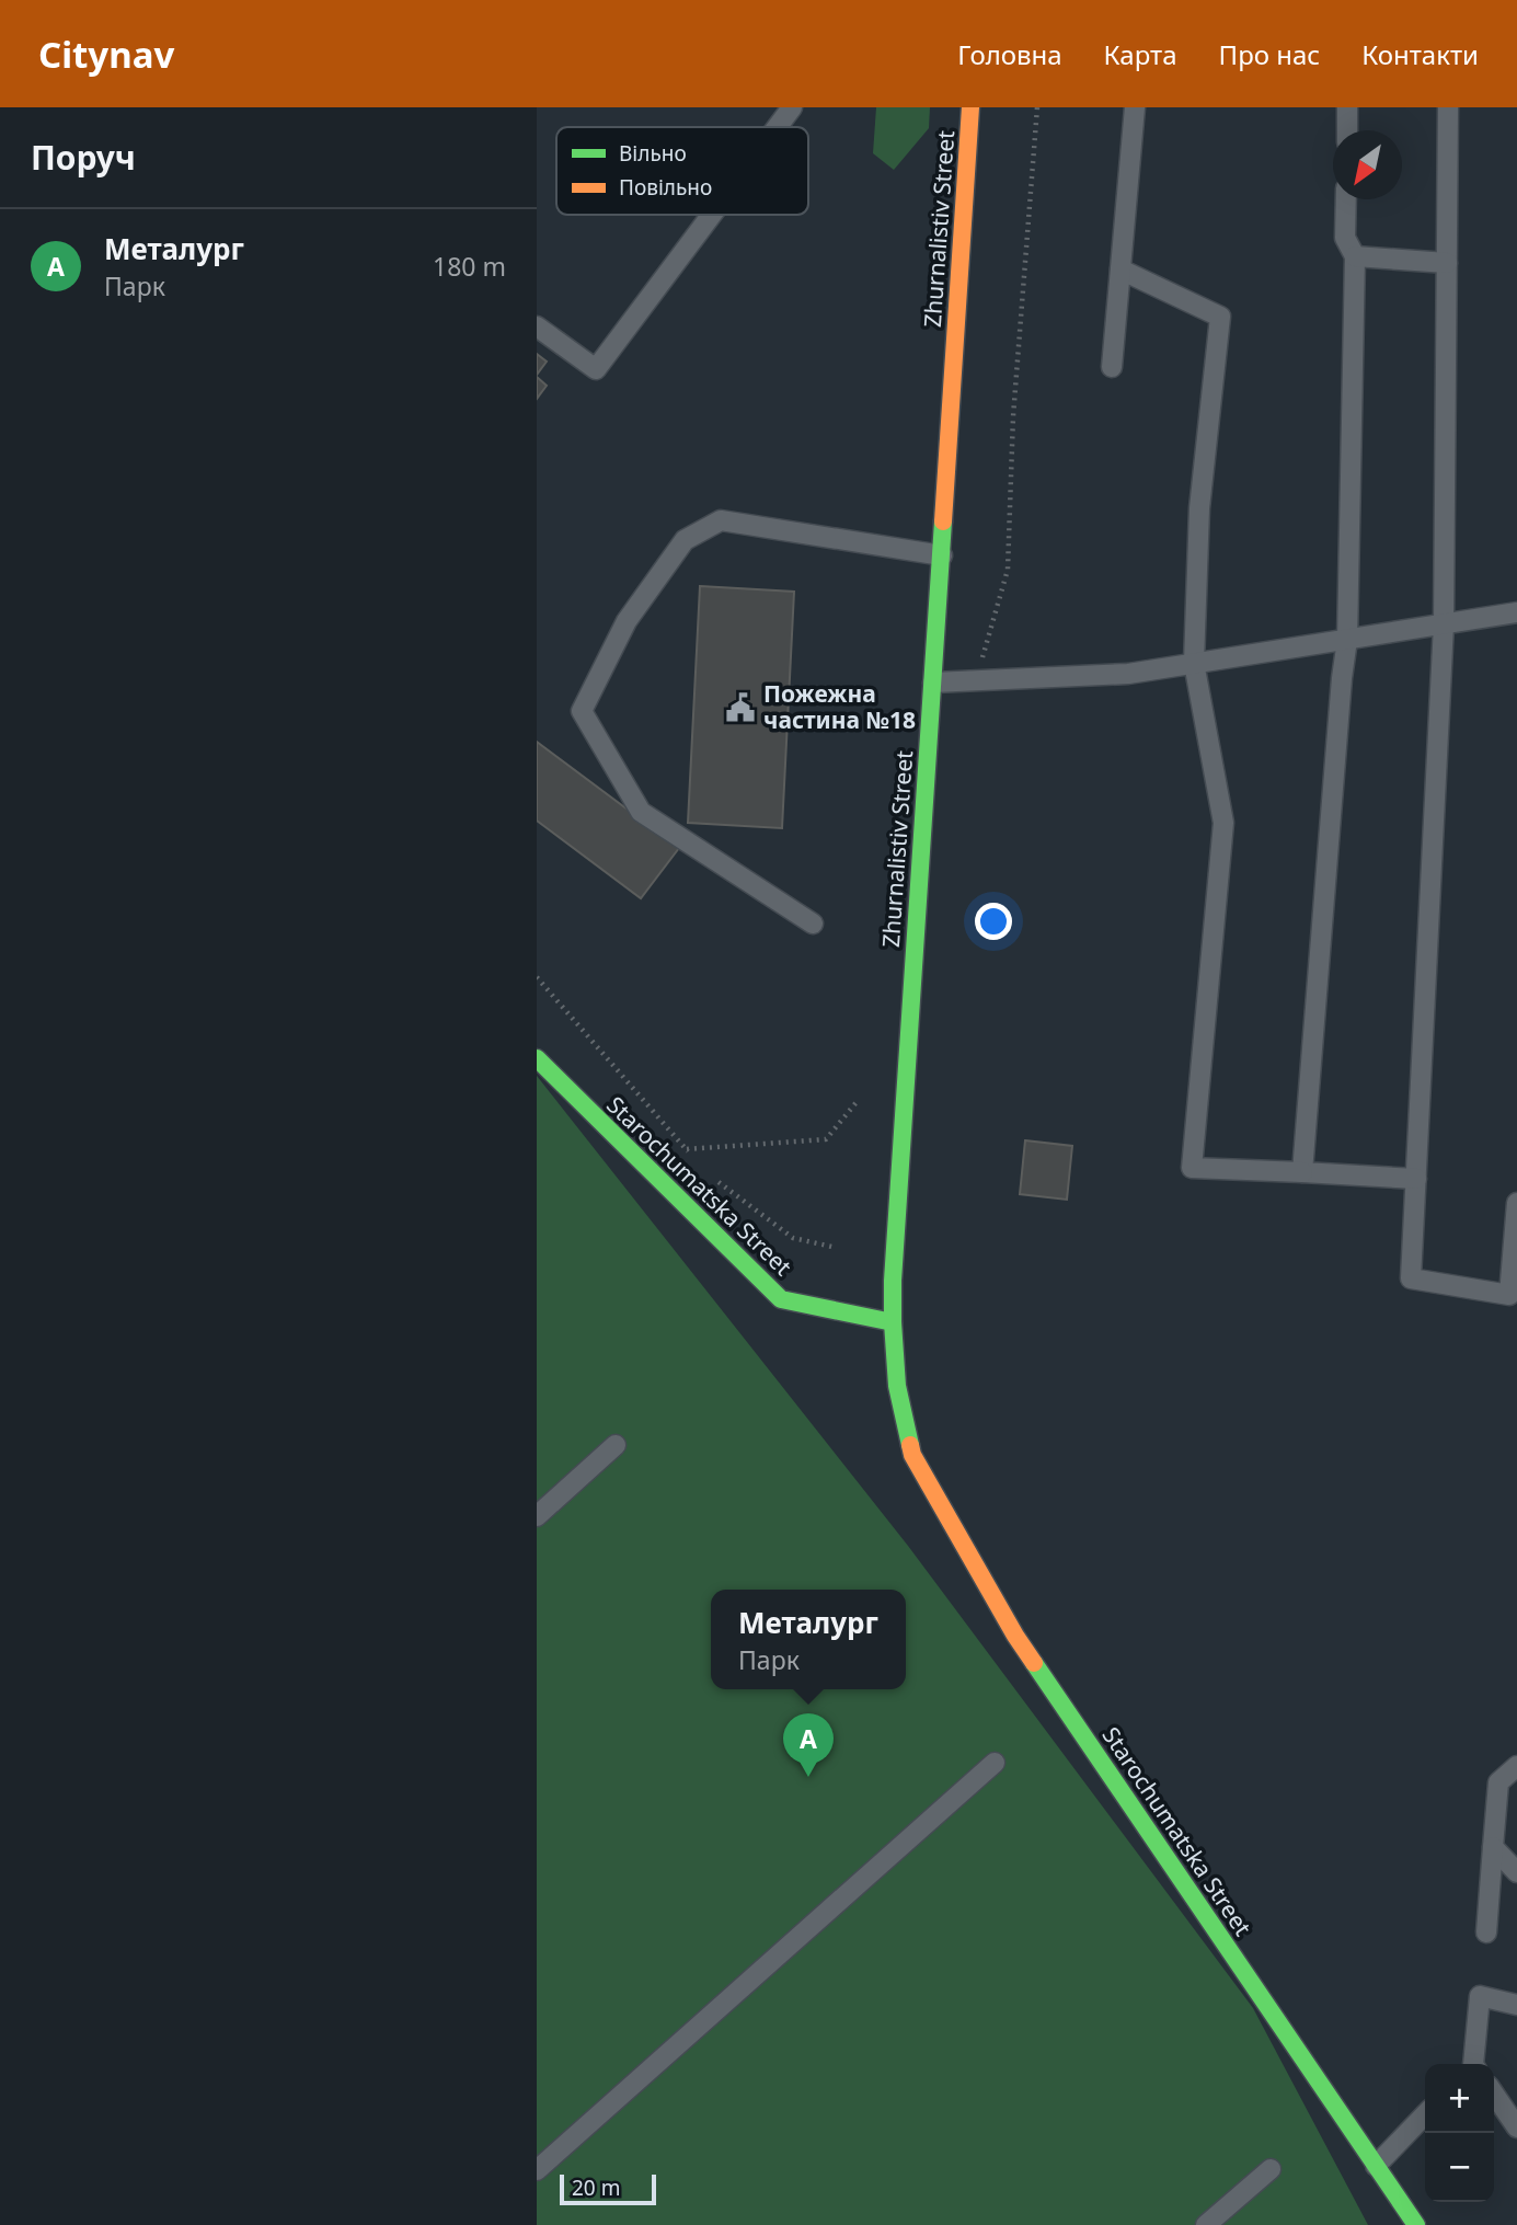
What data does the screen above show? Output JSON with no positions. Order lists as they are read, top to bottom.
{
  "streets": {
    "street": ["Zhurnalistiv Street", "Starochumatska Street"]
  },
  "crossings": [
    ["Zhurnalistiv Street", "Starochumatska Street"]
  ],
  "places": {
    "public building": ["Пожежна частина №18"]
  },
  "legend": ["Вільно", "Повільно"],
  "scale_bar": "20 m",
  "north": "bottom left",
  "page": {
    "header": "Citynav",
    "nav": [
      "Головна",
      "Карта",
      "Про нас",
      "Контакти"
    ],
    "heading": "Поруч",
    "list": [
      {
        "mark": "A",
        "name": "Металург",
        "note": "Парк",
        "value": "180 m"
      }
    ],
    "popup": ["Металург", "Парк"],
    "pins": "A",
    "map_buttons": ["+", "−"],
    "scale": "20 m"
  }
}
